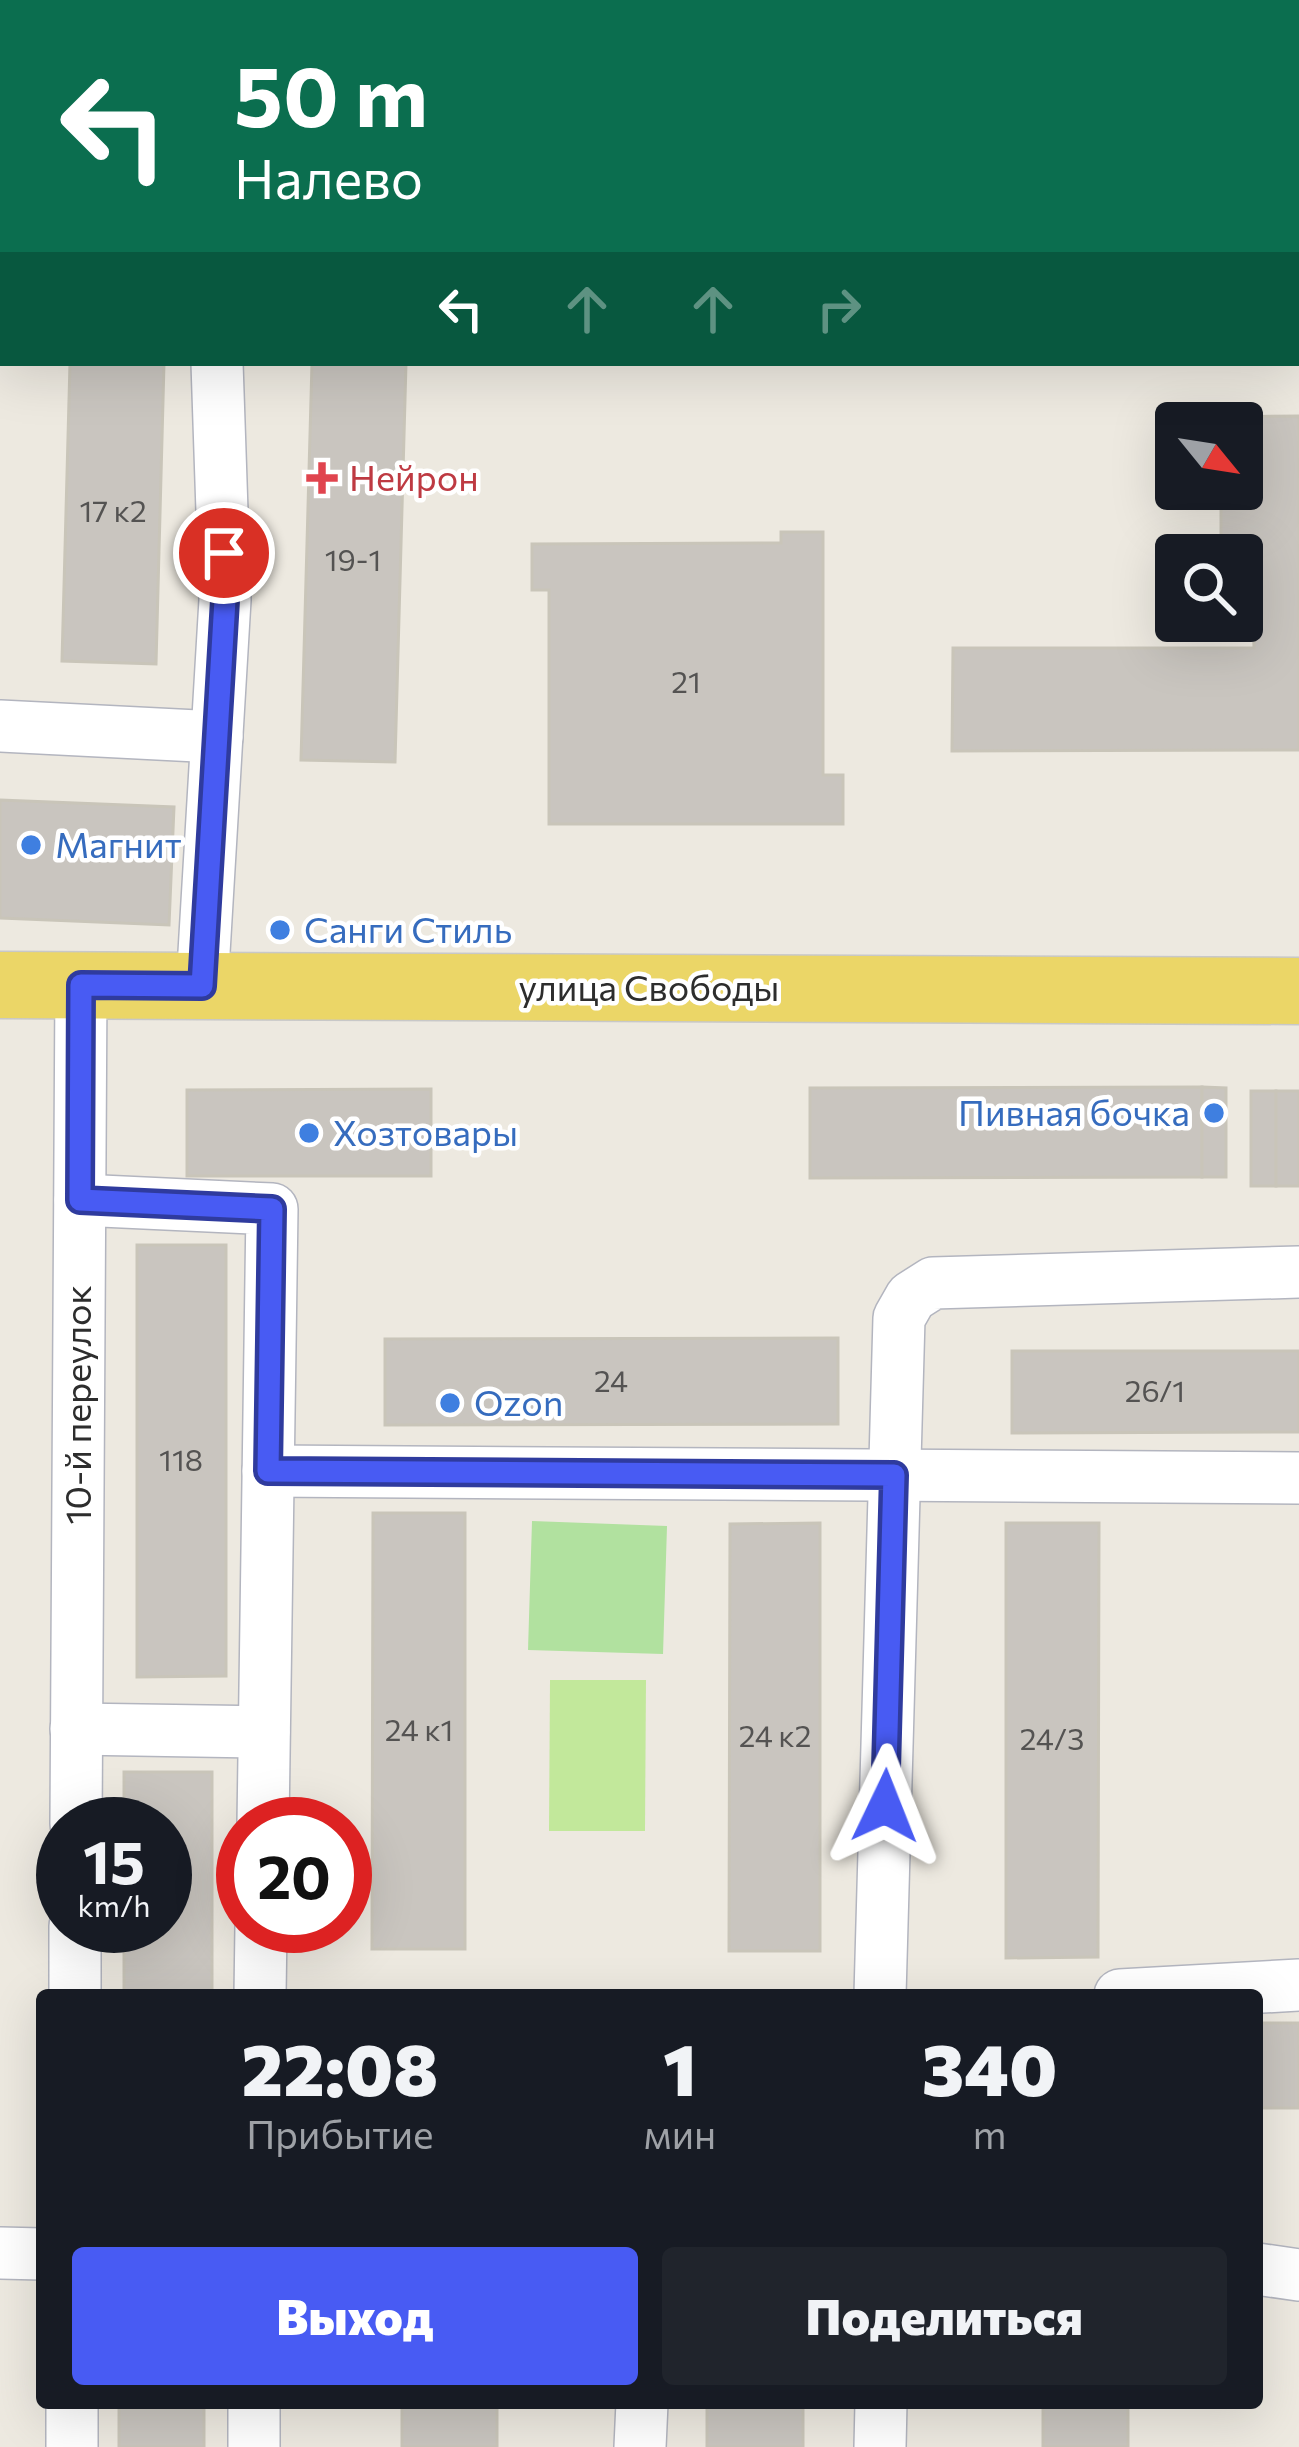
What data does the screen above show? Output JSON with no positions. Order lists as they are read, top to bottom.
{
  "streets": {
    "main road": ["улица Свободы"],
    "street": ["10-й переулок"]
  },
  "crossings": [
    ["улица Свободы", "10-й переулок"]
  ],
  "places": {
    "health": ["Нейрон"],
    "other": [
      "Магнит",
      "Санги Стиль",
      "Пивная бочка",
      "Хозтовары",
      "Ozon"
    ]
  },
  "house_numbers": [
    "17 к2",
    "19-1",
    "21",
    "24",
    "26/1",
    "118",
    "24 к1",
    "24 к2",
    "24/3"
  ],
  "north": "bottom right",
  "page": {
    "turn": ["50 m", "Налево"],
    "speed": "15 km/h",
    "limit": "20",
    "eta": [
      "22:08",
      "Прибытие",
      "1",
      "мин",
      "340",
      "m"
    ],
    "buttons": ["Выход", "Поделиться"]
  }
}
